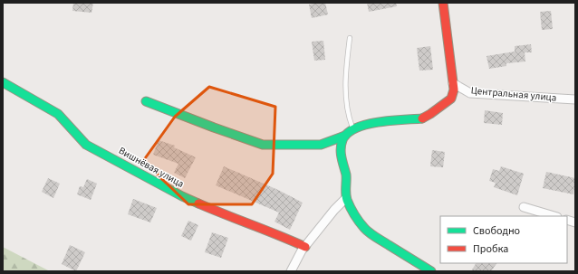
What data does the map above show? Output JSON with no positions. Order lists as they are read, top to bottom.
{
  "streets": {
    "street": ["Центральная улица", "Вишнёвая улица"]
  },
  "legend": ["Свободно", "Пробка"]
}
